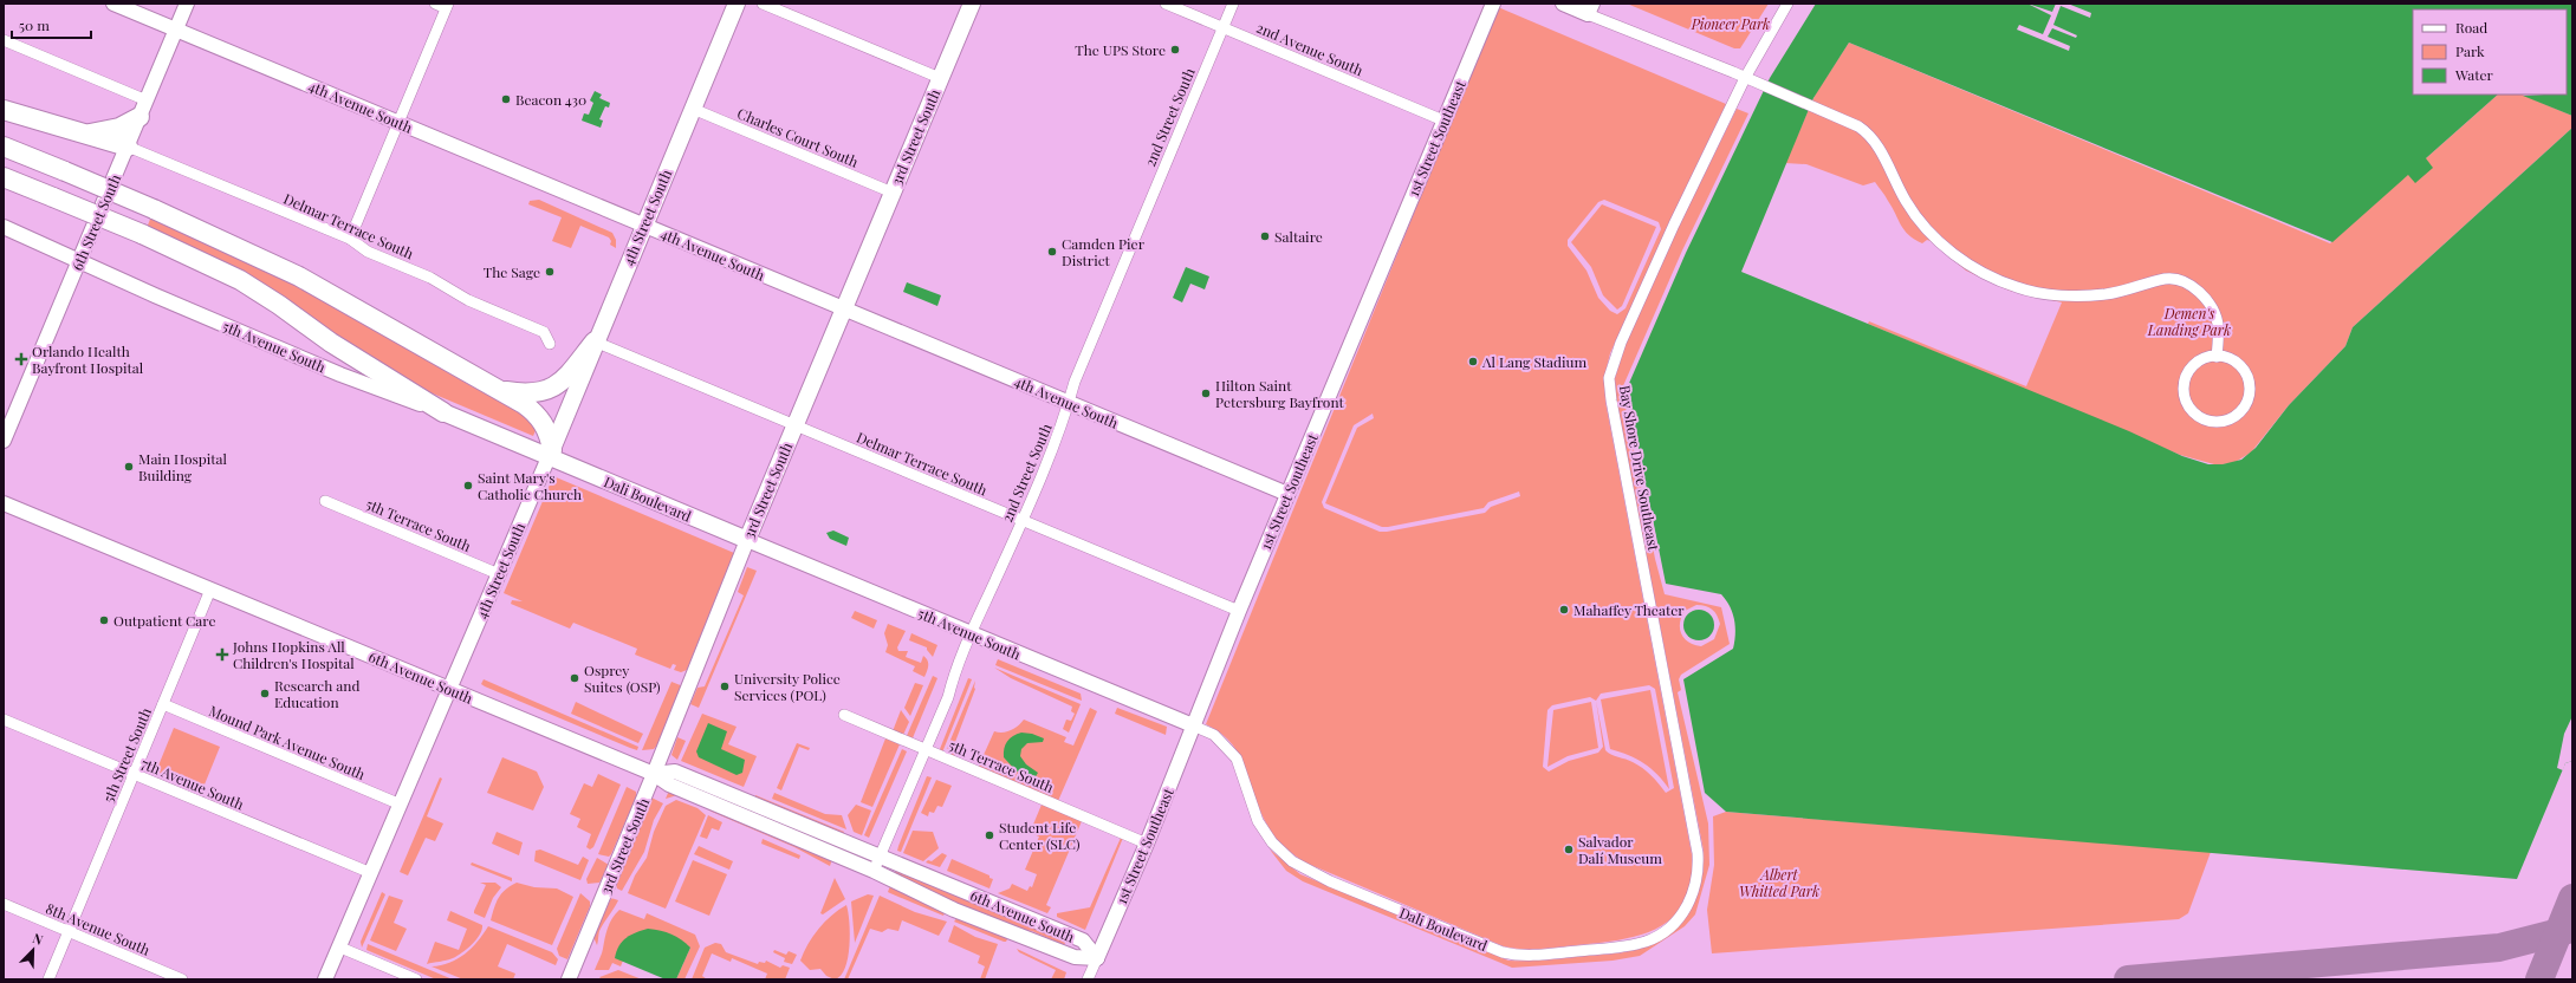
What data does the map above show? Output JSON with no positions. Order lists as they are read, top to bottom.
{
  "streets": {
    "main road": [
      "3rd Street South",
      "4th Street South",
      "5th Avenue South",
      "Dali Boulevard"
    ],
    "street": [
      "2nd Avenue South",
      "4th Avenue South",
      "2nd Street South",
      "Charles Court South",
      "1st Street Southeast",
      "6th Street South",
      "Delmar Terrace South",
      "Bay Shore Drive Southeast",
      "5th Terrace South",
      "6th Avenue South",
      "Mound Park Avenue South",
      "5th Street South",
      "7th Avenue South",
      "8th Avenue South"
    ]
  },
  "crossings": [
    ["2nd Avenue South", "2nd Street South"],
    ["2nd Avenue South", "1st Street Southeast"],
    ["4th Avenue South", "2nd Street South"],
    ["4th Avenue South", "3rd Street South"],
    ["4th Avenue South", "1st Street Southeast"],
    ["4th Avenue South", "4th Street South"],
    ["4th Avenue South", "6th Street South"],
    ["2nd Street South", "Delmar Terrace South"],
    ["2nd Street South", "5th Avenue South"],
    ["2nd Street South", "5th Terrace South"],
    ["2nd Street South", "6th Avenue South"],
    ["Charles Court South", "3rd Street South"],
    ["Charles Court South", "4th Street South"],
    ["3rd Street South", "Delmar Terrace South"],
    ["3rd Street South", "5th Avenue South"],
    ["3rd Street South", "Dali Boulevard"],
    ["3rd Street South", "6th Avenue South"],
    ["1st Street Southeast", "Delmar Terrace South"],
    ["1st Street Southeast", "5th Avenue South"],
    ["1st Street Southeast", "Dali Boulevard"],
    ["1st Street Southeast", "5th Terrace South"],
    ["1st Street Southeast", "6th Avenue South"],
    ["4th Street South", "Delmar Terrace South"],
    ["4th Street South", "5th Avenue South"],
    ["4th Street South", "Dali Boulevard"],
    ["4th Street South", "5th Terrace South"],
    ["4th Street South", "6th Avenue South"],
    ["4th Street South", "Mound Park Avenue South"],
    ["4th Street South", "7th Avenue South"],
    ["6th Street South", "Delmar Terrace South"],
    ["6th Street South", "5th Avenue South"],
    ["5th Avenue South", "Dali Boulevard"],
    ["Bay Shore Drive Southeast", "Dali Boulevard"],
    ["6th Avenue South", "5th Street South"],
    ["Mound Park Avenue South", "5th Street South"],
    ["5th Street South", "7th Avenue South"],
    ["5th Street South", "8th Avenue South"]
  ],
  "parks": ["Pioneer Park", "Demen's Landing Park", "Albert Whitted Park"],
  "places": {
    "other": [
      "The UPS Store",
      "Beacon 430",
      "Saltaire",
      "Camden Pier District",
      "The Sage",
      "Al Lang Stadium",
      "Hilton Saint Petersburg Bayfront",
      "Main Hospital Building",
      "Saint Mary's Catholic Church",
      "Mahaffey Theater",
      "Outpatient Care",
      "Osprey Suites (OSP)",
      "University Police Services (POL)",
      "Research and Education",
      "Student Life Center (SLC)",
      "Salvador Dalí Museum"
    ],
    "health": ["Orlando Health Bayfront Hospital", "Johns Hopkins All Children's Hospital"]
  },
  "legend": ["Road", "Park", "Water"],
  "scale_bar": "50 m",
  "north": "top right"
}
